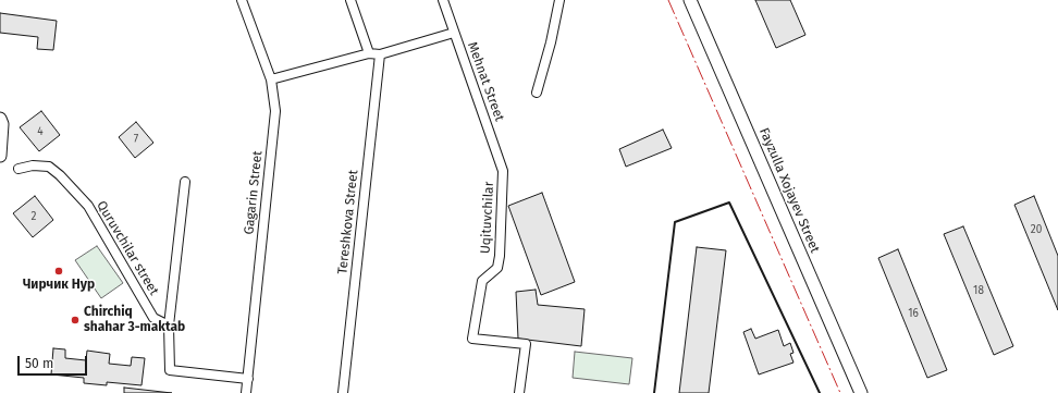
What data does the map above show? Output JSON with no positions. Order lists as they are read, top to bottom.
{
  "streets": {
    "main road": ["Fayzulla Xojayev Street"],
    "street": [
      "Mehnat Street",
      "Gagarin Street",
      "Uqituvchilar",
      "Tereshkova Street",
      "Quruvchilar street"
    ]
  },
  "crossings": [
    ["Mehnat Street", "Uqituvchilar"],
    ["Gagarin Street", "Quruvchilar street"]
  ],
  "places": ["Чирчик Нур", "Chirchiq shahar 3-maktab"],
  "house_numbers": [
    "4",
    "7",
    "2",
    "20",
    "18",
    "16"
  ],
  "scale_bar": "50 m"
}
